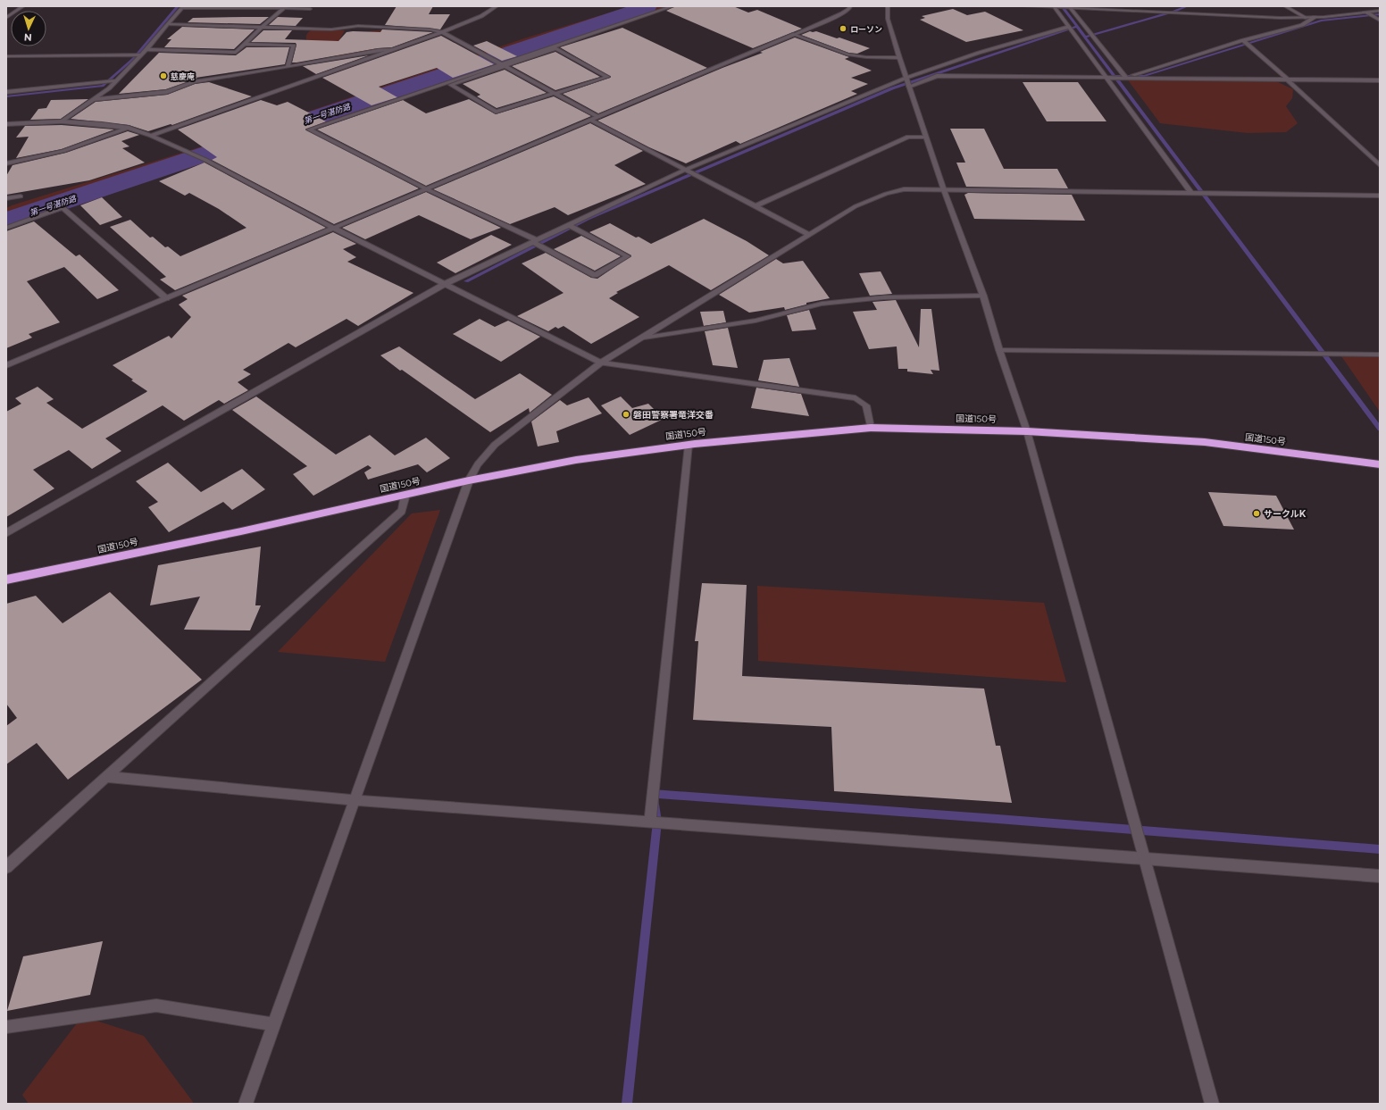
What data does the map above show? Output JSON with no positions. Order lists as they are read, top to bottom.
{
  "streets": {
    "highway": ["国道150号"]
  },
  "water": ["第一号湛防路"],
  "places": [
    "ローソン",
    "慈慶庵",
    "磐田警察署竜洋交番",
    "サークルK"
  ],
  "north": "bottom"
}
